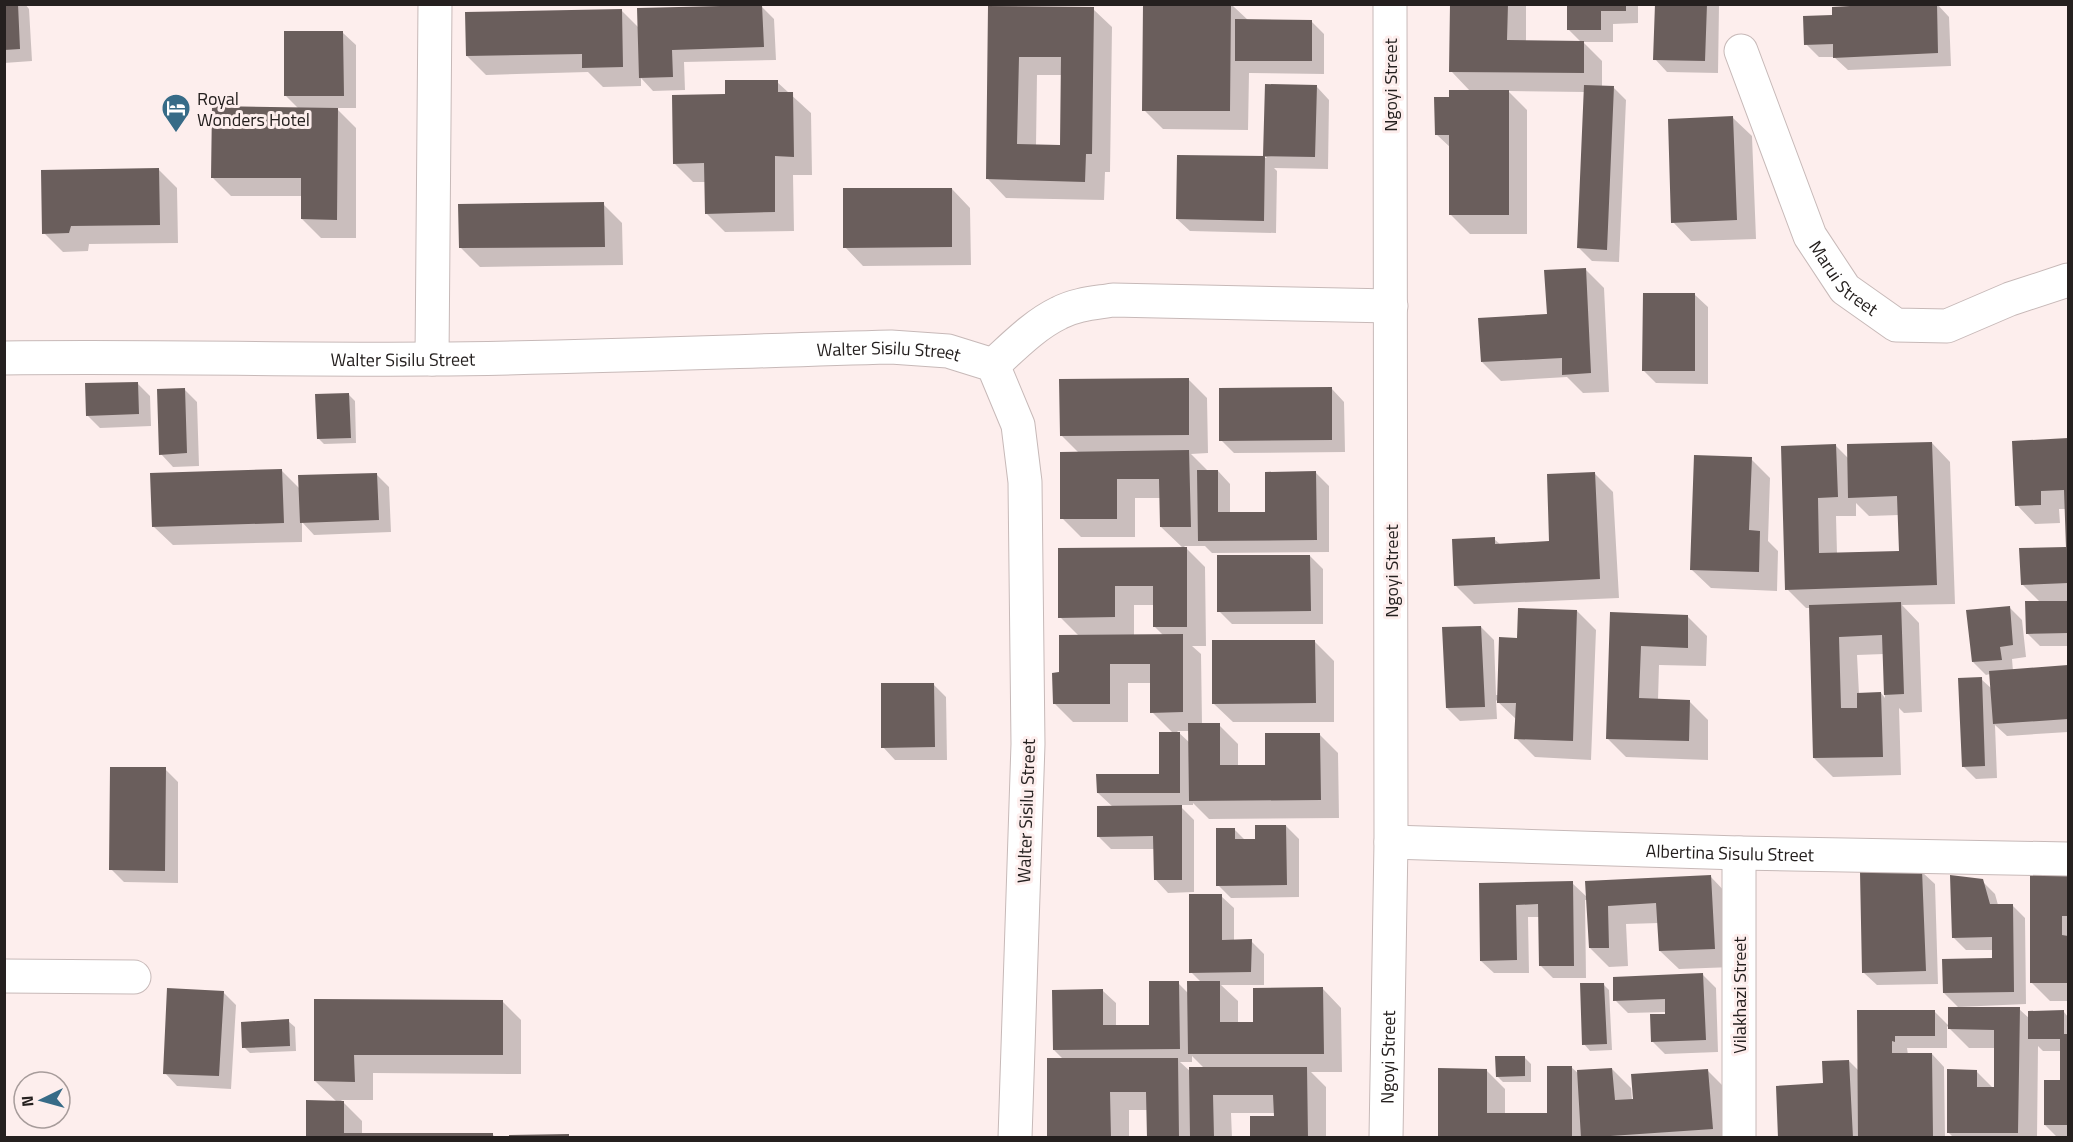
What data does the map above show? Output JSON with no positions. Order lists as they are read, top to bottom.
{
  "streets": {
    "street": [
      "Ngoyi Street",
      "Marui Street",
      "Walter Sisilu Street",
      "Albertina Sisulu Street",
      "Vilakhazi Street"
    ]
  },
  "crossings": [
    ["Ngoyi Street", "Albertina Sisulu Street"],
    ["Albertina Sisulu Street", "Vilakhazi Street"]
  ],
  "places": {
    "hotel": ["Royal Wonders Hotel"]
  },
  "north": "left"
}
